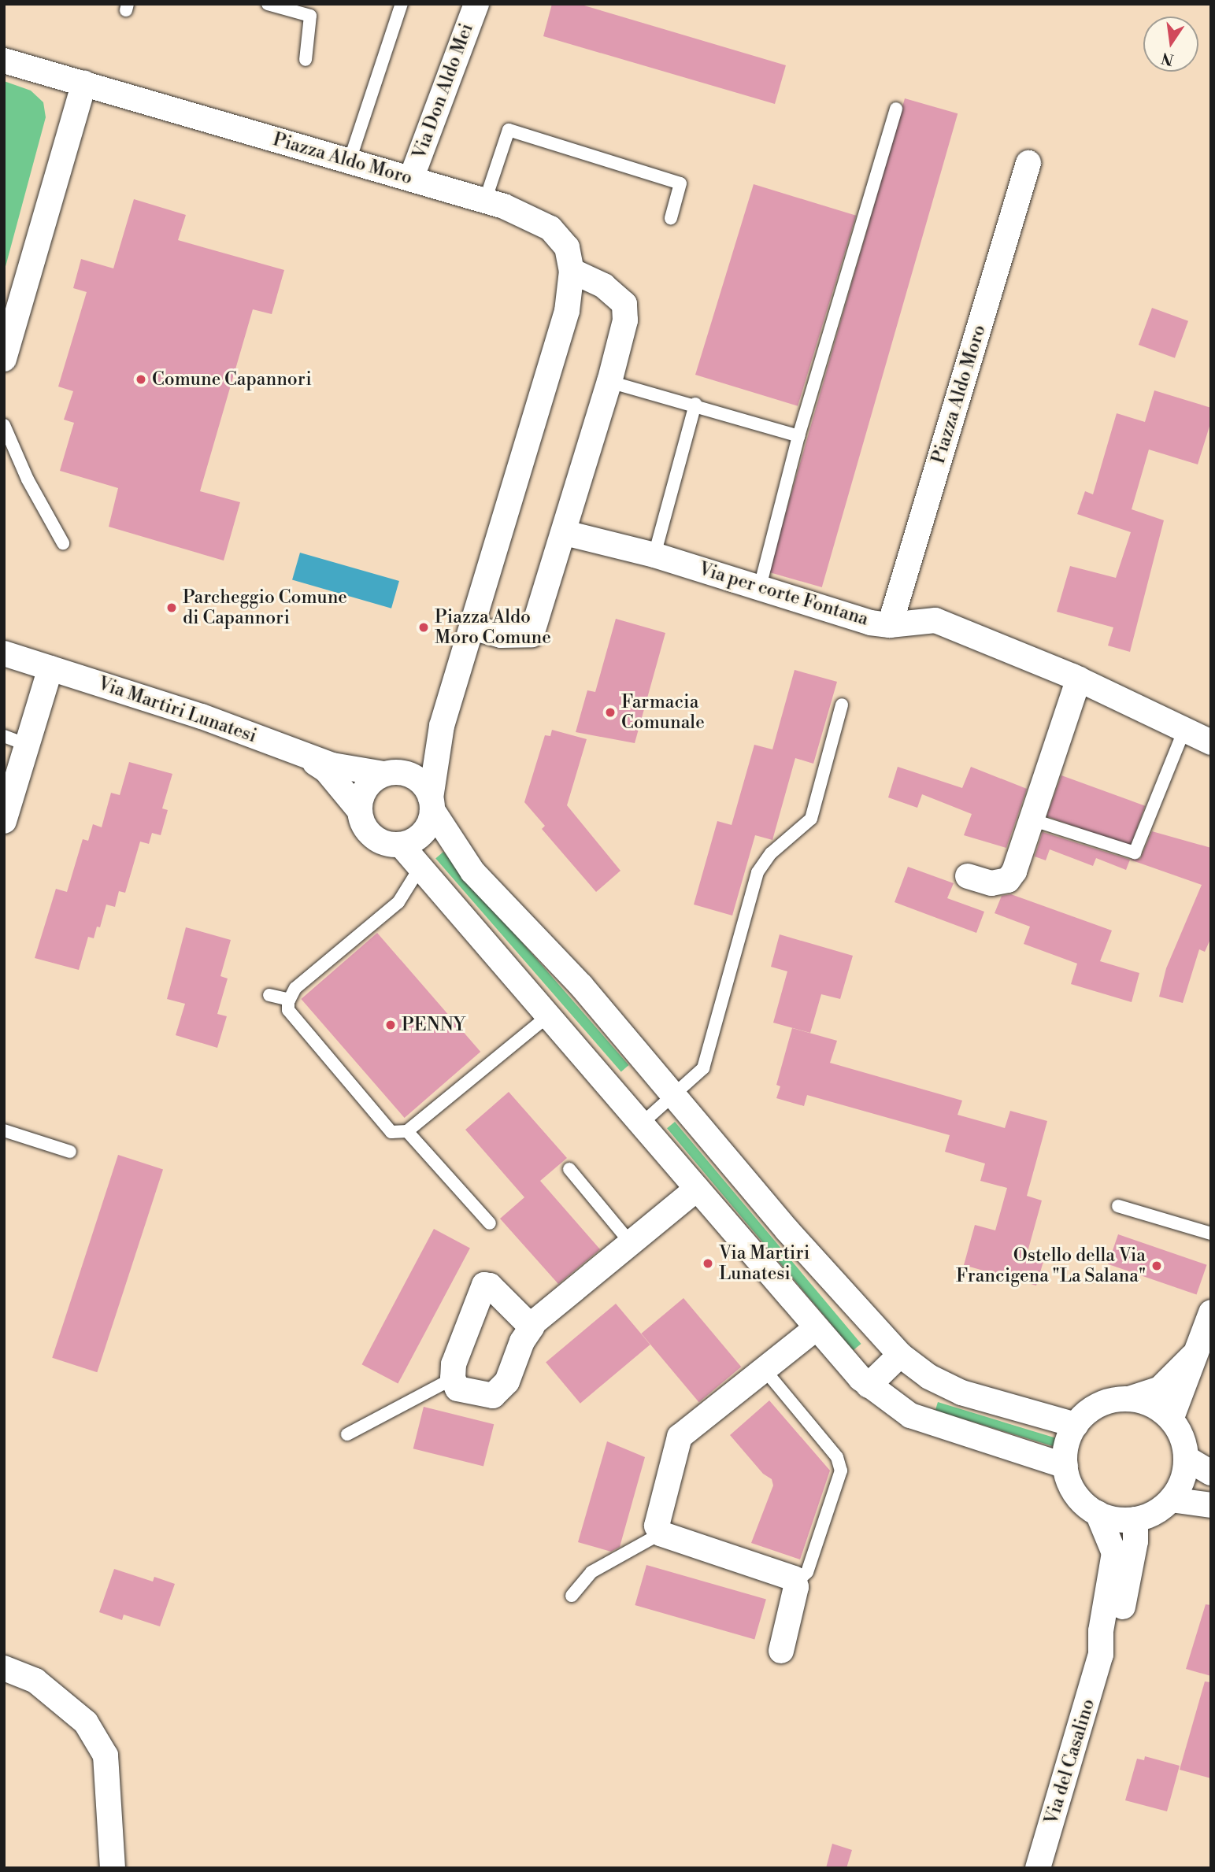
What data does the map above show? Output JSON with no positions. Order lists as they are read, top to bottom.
{
  "streets": {
    "street": [
      "Via Don Aldo Mei",
      "Piazza Aldo Moro",
      "Via per corte Fontana",
      "Via Martiri Lunatesi",
      "Via del Casalino"
    ]
  },
  "crossings": [
    ["Via Don Aldo Mei", "Piazza Aldo Moro"],
    ["Piazza Aldo Moro", "Via per corte Fontana"],
    ["Piazza Aldo Moro", "Via Martiri Lunatesi"],
    ["Via Martiri Lunatesi", "Via del Casalino"]
  ],
  "places": [
    "Comune Capannori",
    "Parcheggio Comune di Capannori",
    "Piazza Aldo Moro Comune",
    "Farmacia Comunale",
    "PENNY",
    "Via Martiri Lunatesi",
    "Ostello della Via Francigena \"La Salana\""
  ],
  "north": "bottom"
}
